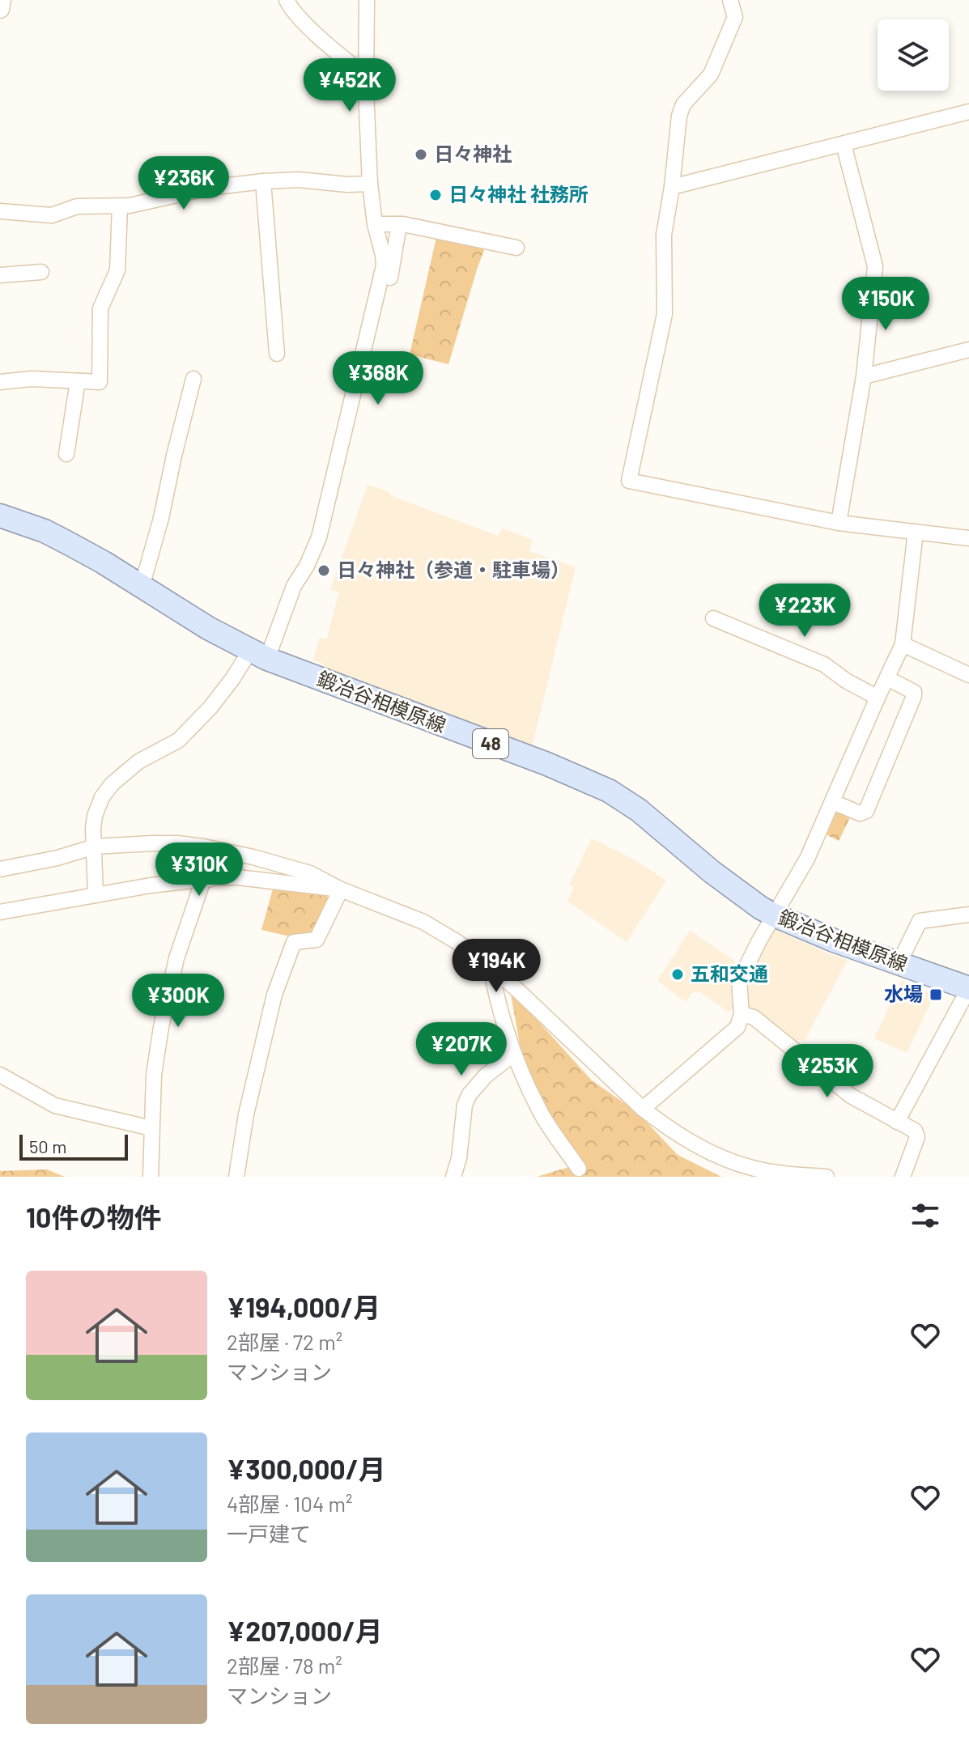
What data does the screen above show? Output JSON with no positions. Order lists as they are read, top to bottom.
{
  "streets": {
    "main road": ["鍛冶谷相模原線", "48"]
  },
  "places": {
    "other": [
      "日々神社",
      "日々神社 社務所",
      "日々神社（参道・駐車場）",
      "五和交通"
    ],
    "transit": ["水場"]
  },
  "scale_bar": "50 m",
  "page": {
    "price": [
      "¥452K",
      "¥236K",
      "¥150K",
      "¥368K",
      "¥223K",
      "¥310K",
      "¥194K",
      "¥300K",
      "¥207K",
      "¥253K"
    ],
    "scale": "50 m",
    "heading": "10件の物件",
    "list": [
      {
        "name": "¥194,000/月",
        "note": "2部屋 · 72 m² · マンション"
      },
      {
        "name": "¥300,000/月",
        "note": "4部屋 · 104 m² · 一戸建て"
      },
      {
        "name": "¥207,000/月",
        "note": "2部屋 · 78 m² · マンション"
      }
    ]
  }
}
